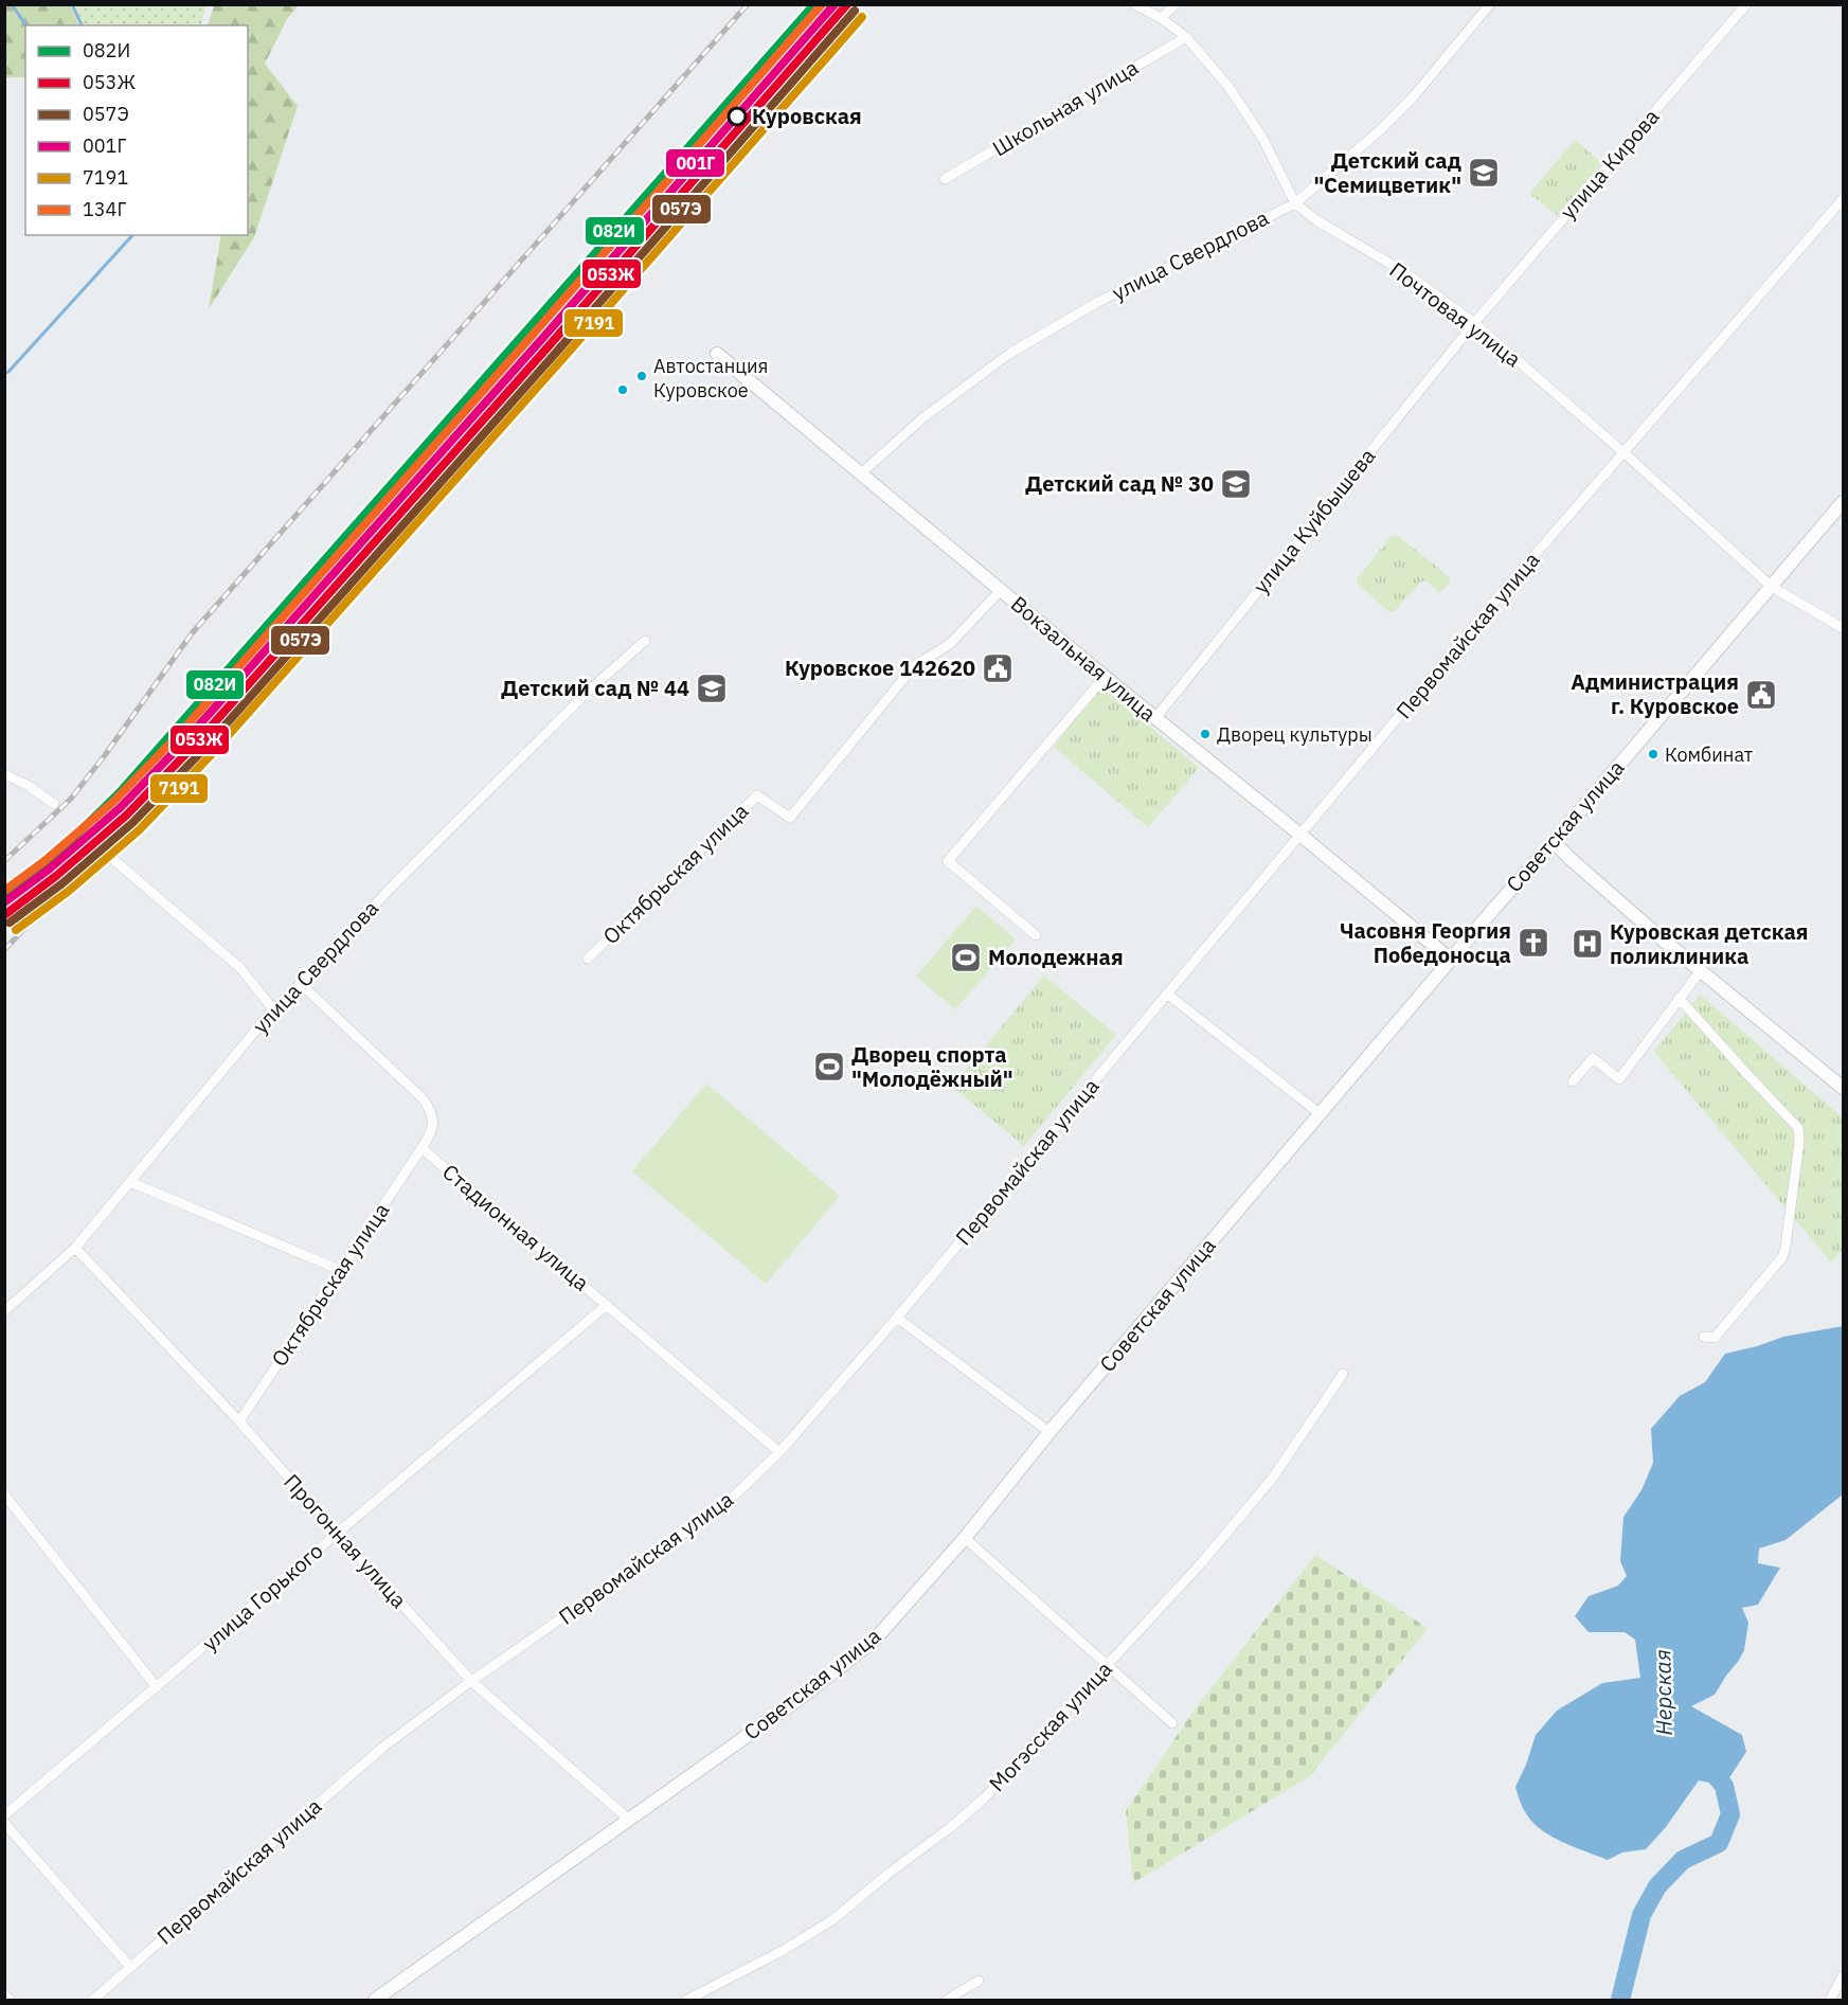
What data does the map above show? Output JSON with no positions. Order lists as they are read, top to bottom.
{
  "streets": {
    "street": [
      "Школьная улица",
      "улица Кирова",
      "улица Свердлова",
      "Почтовая улица",
      "улица Куйбышева",
      "Первомайская улица",
      "Вокзальная улица",
      "Советская улица",
      "Октябрьская улица",
      "Стадионная улица",
      "Прогонная улица",
      "улица Горького",
      "Могэсская улица"
    ]
  },
  "crossings": [
    ["Школьная улица", "Почтовая улица"],
    ["улица Кирова", "Почтовая улица"],
    ["улица Кирова", "улица Куйбышева"],
    ["улица Свердлова", "Почтовая улица"],
    ["улица Свердлова", "Вокзальная улица"],
    ["улица Свердлова", "Прогонная улица"],
    ["Почтовая улица", "улица Куйбышева"],
    ["Почтовая улица", "Первомайская улица"],
    ["Почтовая улица", "Советская улица"],
    ["улица Куйбышева", "Вокзальная улица"],
    ["Первомайская улица", "Вокзальная улица"],
    ["Первомайская улица", "Стадионная улица"],
    ["Первомайская улица", "Прогонная улица"],
    ["Вокзальная улица", "Советская улица"],
    ["Вокзальная улица", "Октябрьская улица"],
    ["Советская улица", "Прогонная улица"],
    ["Октябрьская улица", "Стадионная улица"],
    ["Октябрьская улица", "Прогонная улица"],
    ["Стадионная улица", "улица Горького"],
    ["Прогонная улица", "улица Горького"]
  ],
  "water": ["Нерская"],
  "places": {
    "other": [
      "Куровская",
      "Автостанция Куровское",
      "Дворец культуры",
      "Комбинат"
    ],
    "school or university": ["Детский сад \"Семицветик\"", "Детский сад № 30", "Детский сад № 44"],
    "public building": ["Куровское 142620", "Администрация г. Куровское"],
    "church": ["Часовня Георгия Победоносца"],
    "hospital": ["Куровская детская поликлиника"],
    "sports": ["Молодежная", "Дворец спорта \"Молодёжный\""]
  },
  "lines": [
    "transit line 082И",
    "transit line 053Ж",
    "transit line 001Г",
    "transit line 134Г",
    "transit line 057Э",
    "transit line 7191"
  ],
  "legend": [
    "082И",
    "053Ж",
    "057Э",
    "001Г",
    "7191",
    "134Г"
  ]
}
